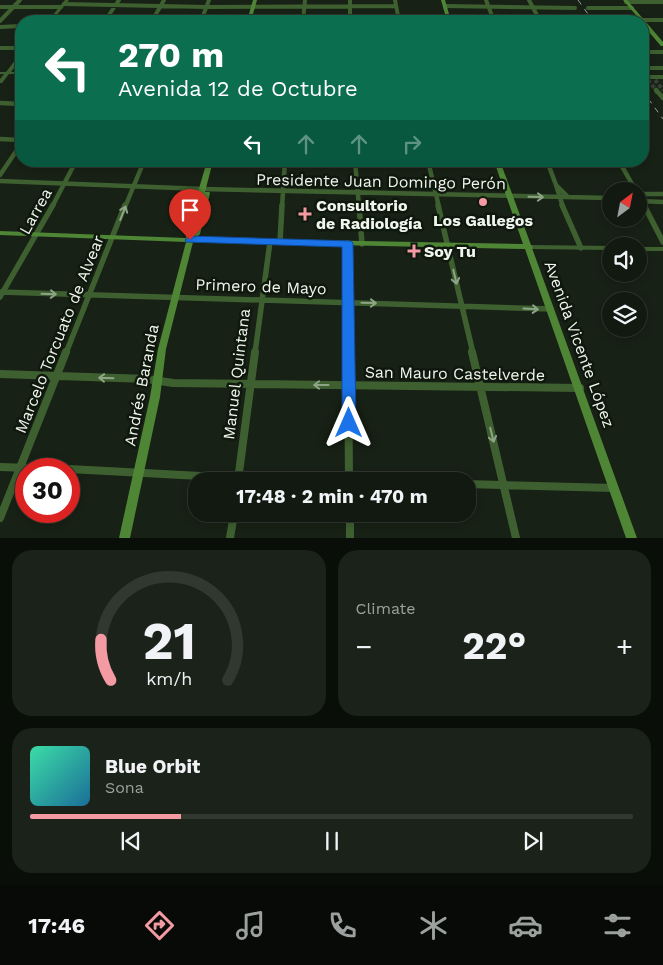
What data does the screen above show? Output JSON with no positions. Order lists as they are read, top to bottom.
{
  "streets": {
    "main road": ["Avenida Vicente López", "Andrés Baranda"],
    "street": [
      "Presidente Juan Domingo Perón",
      "Larrea",
      "Primero de Mayo",
      "Marcelo Torcuato de Alvear",
      "San Mauro Castelverde",
      "Manuel Quintana"
    ]
  },
  "crossings": [
    ["Presidente Juan Domingo Perón", "Larrea"],
    ["Presidente Juan Domingo Perón", "Marcelo Torcuato de Alvear"],
    ["Presidente Juan Domingo Perón", "Avenida Vicente López"],
    ["Presidente Juan Domingo Perón", "Andrés Baranda"],
    ["Larrea", "Primero de Mayo"],
    ["Primero de Mayo", "Marcelo Torcuato de Alvear"],
    ["Primero de Mayo", "Avenida Vicente López"],
    ["Primero de Mayo", "Manuel Quintana"],
    ["Primero de Mayo", "Andrés Baranda"],
    ["Marcelo Torcuato de Alvear", "San Mauro Castelverde"],
    ["Avenida Vicente López", "San Mauro Castelverde"],
    ["San Mauro Castelverde", "Manuel Quintana"],
    ["San Mauro Castelverde", "Andrés Baranda"]
  ],
  "one_way": ["Primero de Mayo"],
  "places": {
    "other": ["Los Gallegos"],
    "health": ["Consultorio de Radiología", "Soy Tu"]
  },
  "north": "top right",
  "page": {
    "turn": ["270 m", "Avenida 12 de Octubre"],
    "limit": "30",
    "trip": "17:48 · 2 min · 470 m",
    "tile": "Climate",
    "heat": ["−", "22°", "+"],
    "song": ["Blue Orbit", "Sona"],
    "tabs": "17:46",
    "gauge": ["21", "km/h"]
  }
}
